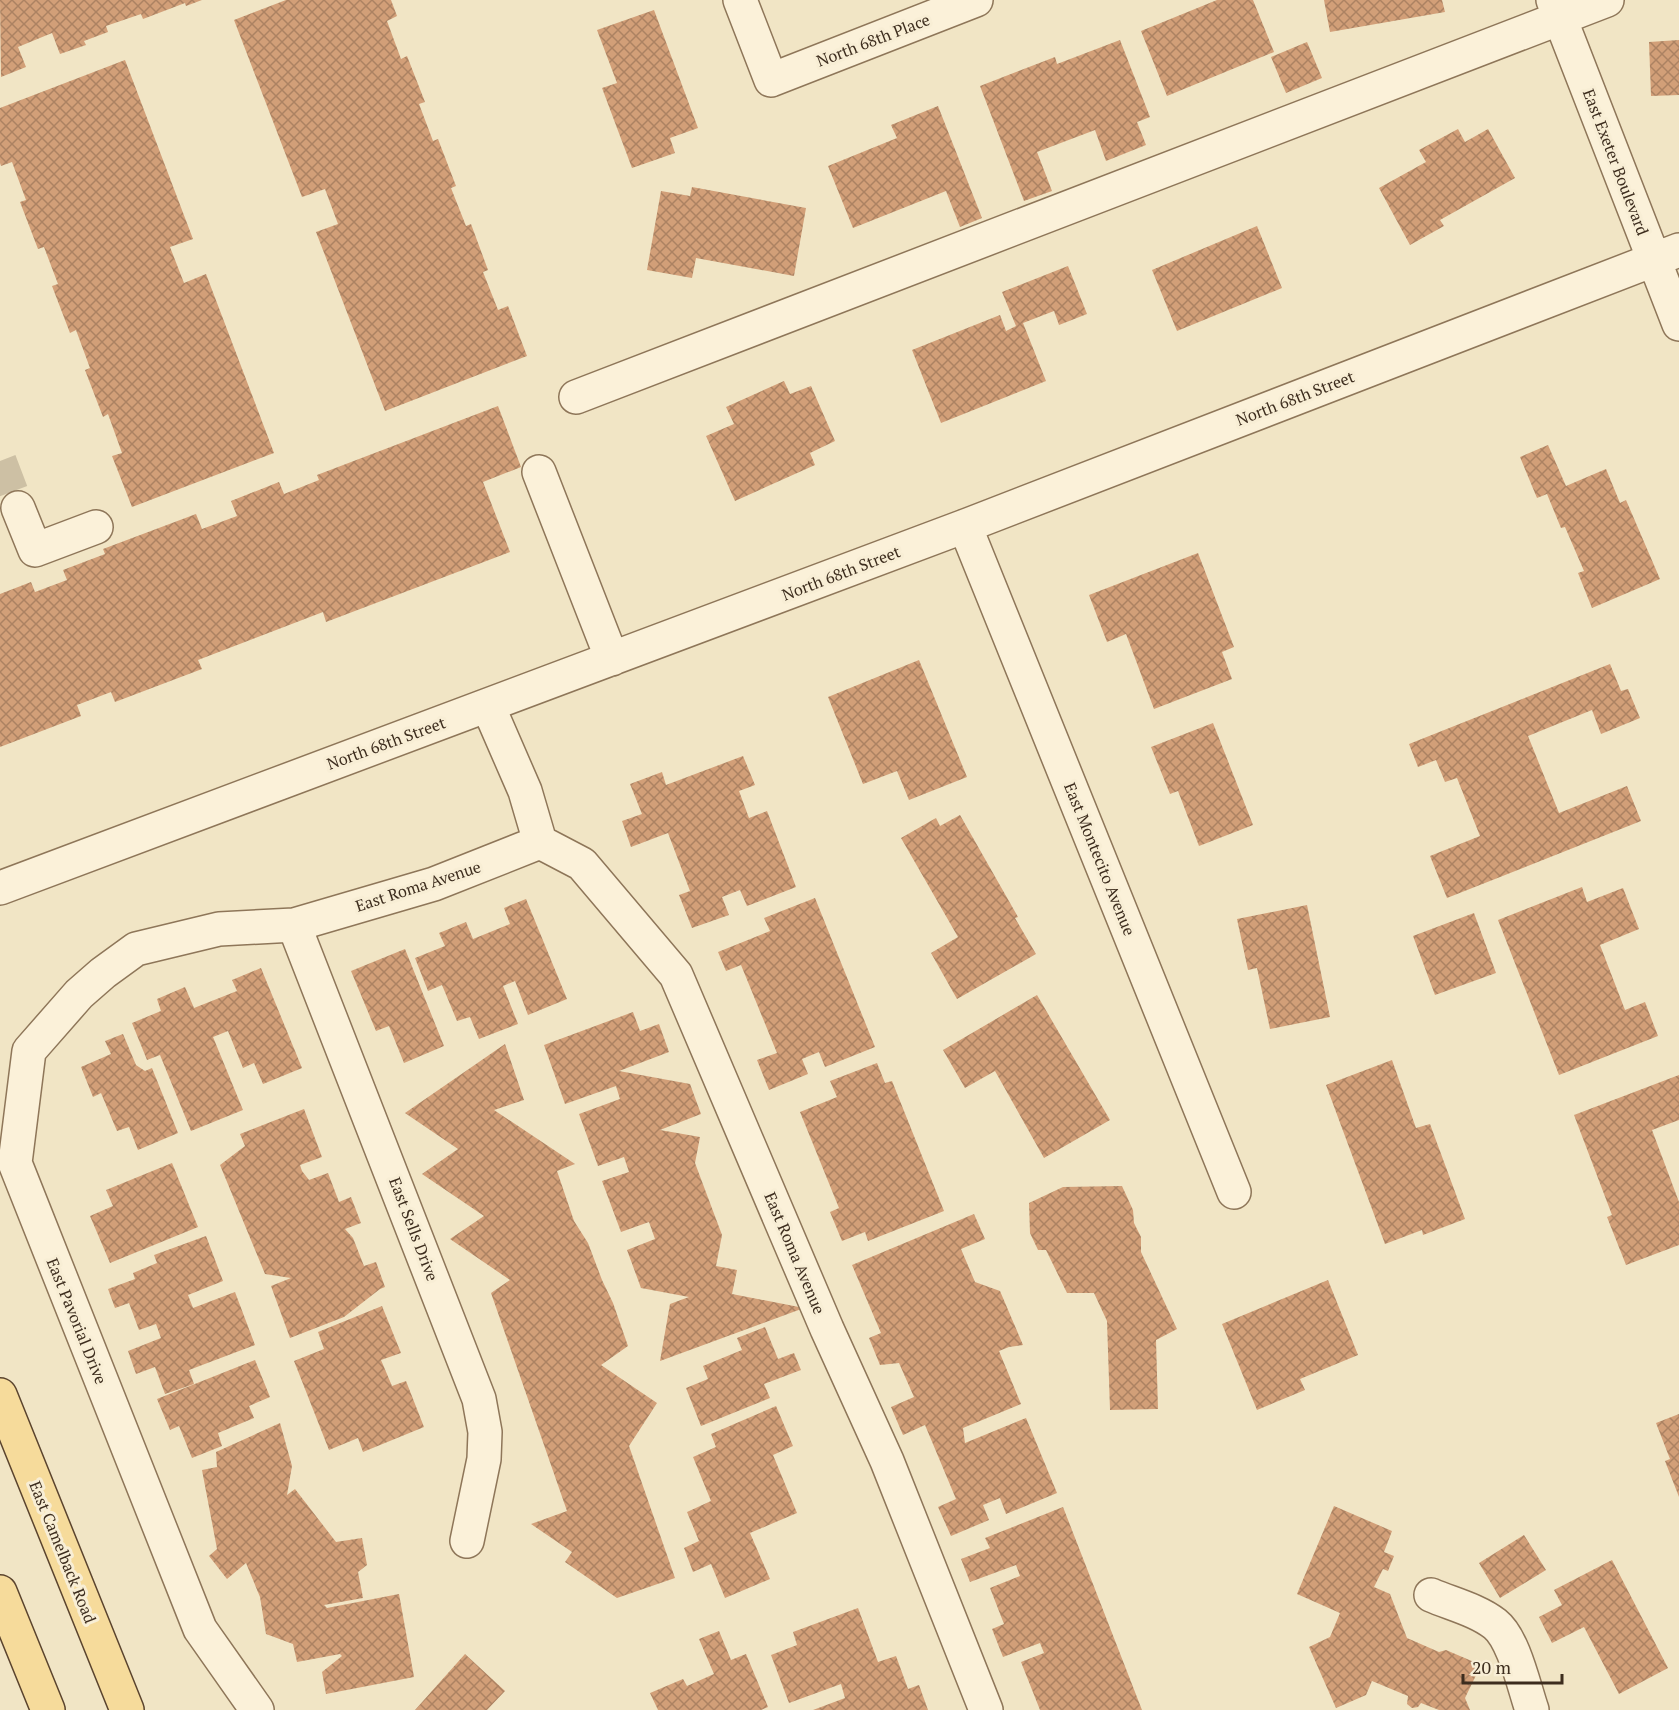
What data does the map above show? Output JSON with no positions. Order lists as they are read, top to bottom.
{
  "streets": {
    "main road": ["East Camelback Road"],
    "street": [
      "North 68th Place",
      "East Exeter Boulevard",
      "North 68th Street",
      "East Montecito Avenue",
      "East Roma Avenue",
      "East Sells Drive",
      "East Pavorial Drive"
    ]
  },
  "crossings": [
    ["East Exeter Boulevard", "North 68th Street"],
    ["North 68th Street", "East Montecito Avenue"],
    ["East Roma Avenue", "East Sells Drive"],
    ["East Roma Avenue", "East Pavorial Drive"]
  ],
  "scale_bar": "20 m"
}
